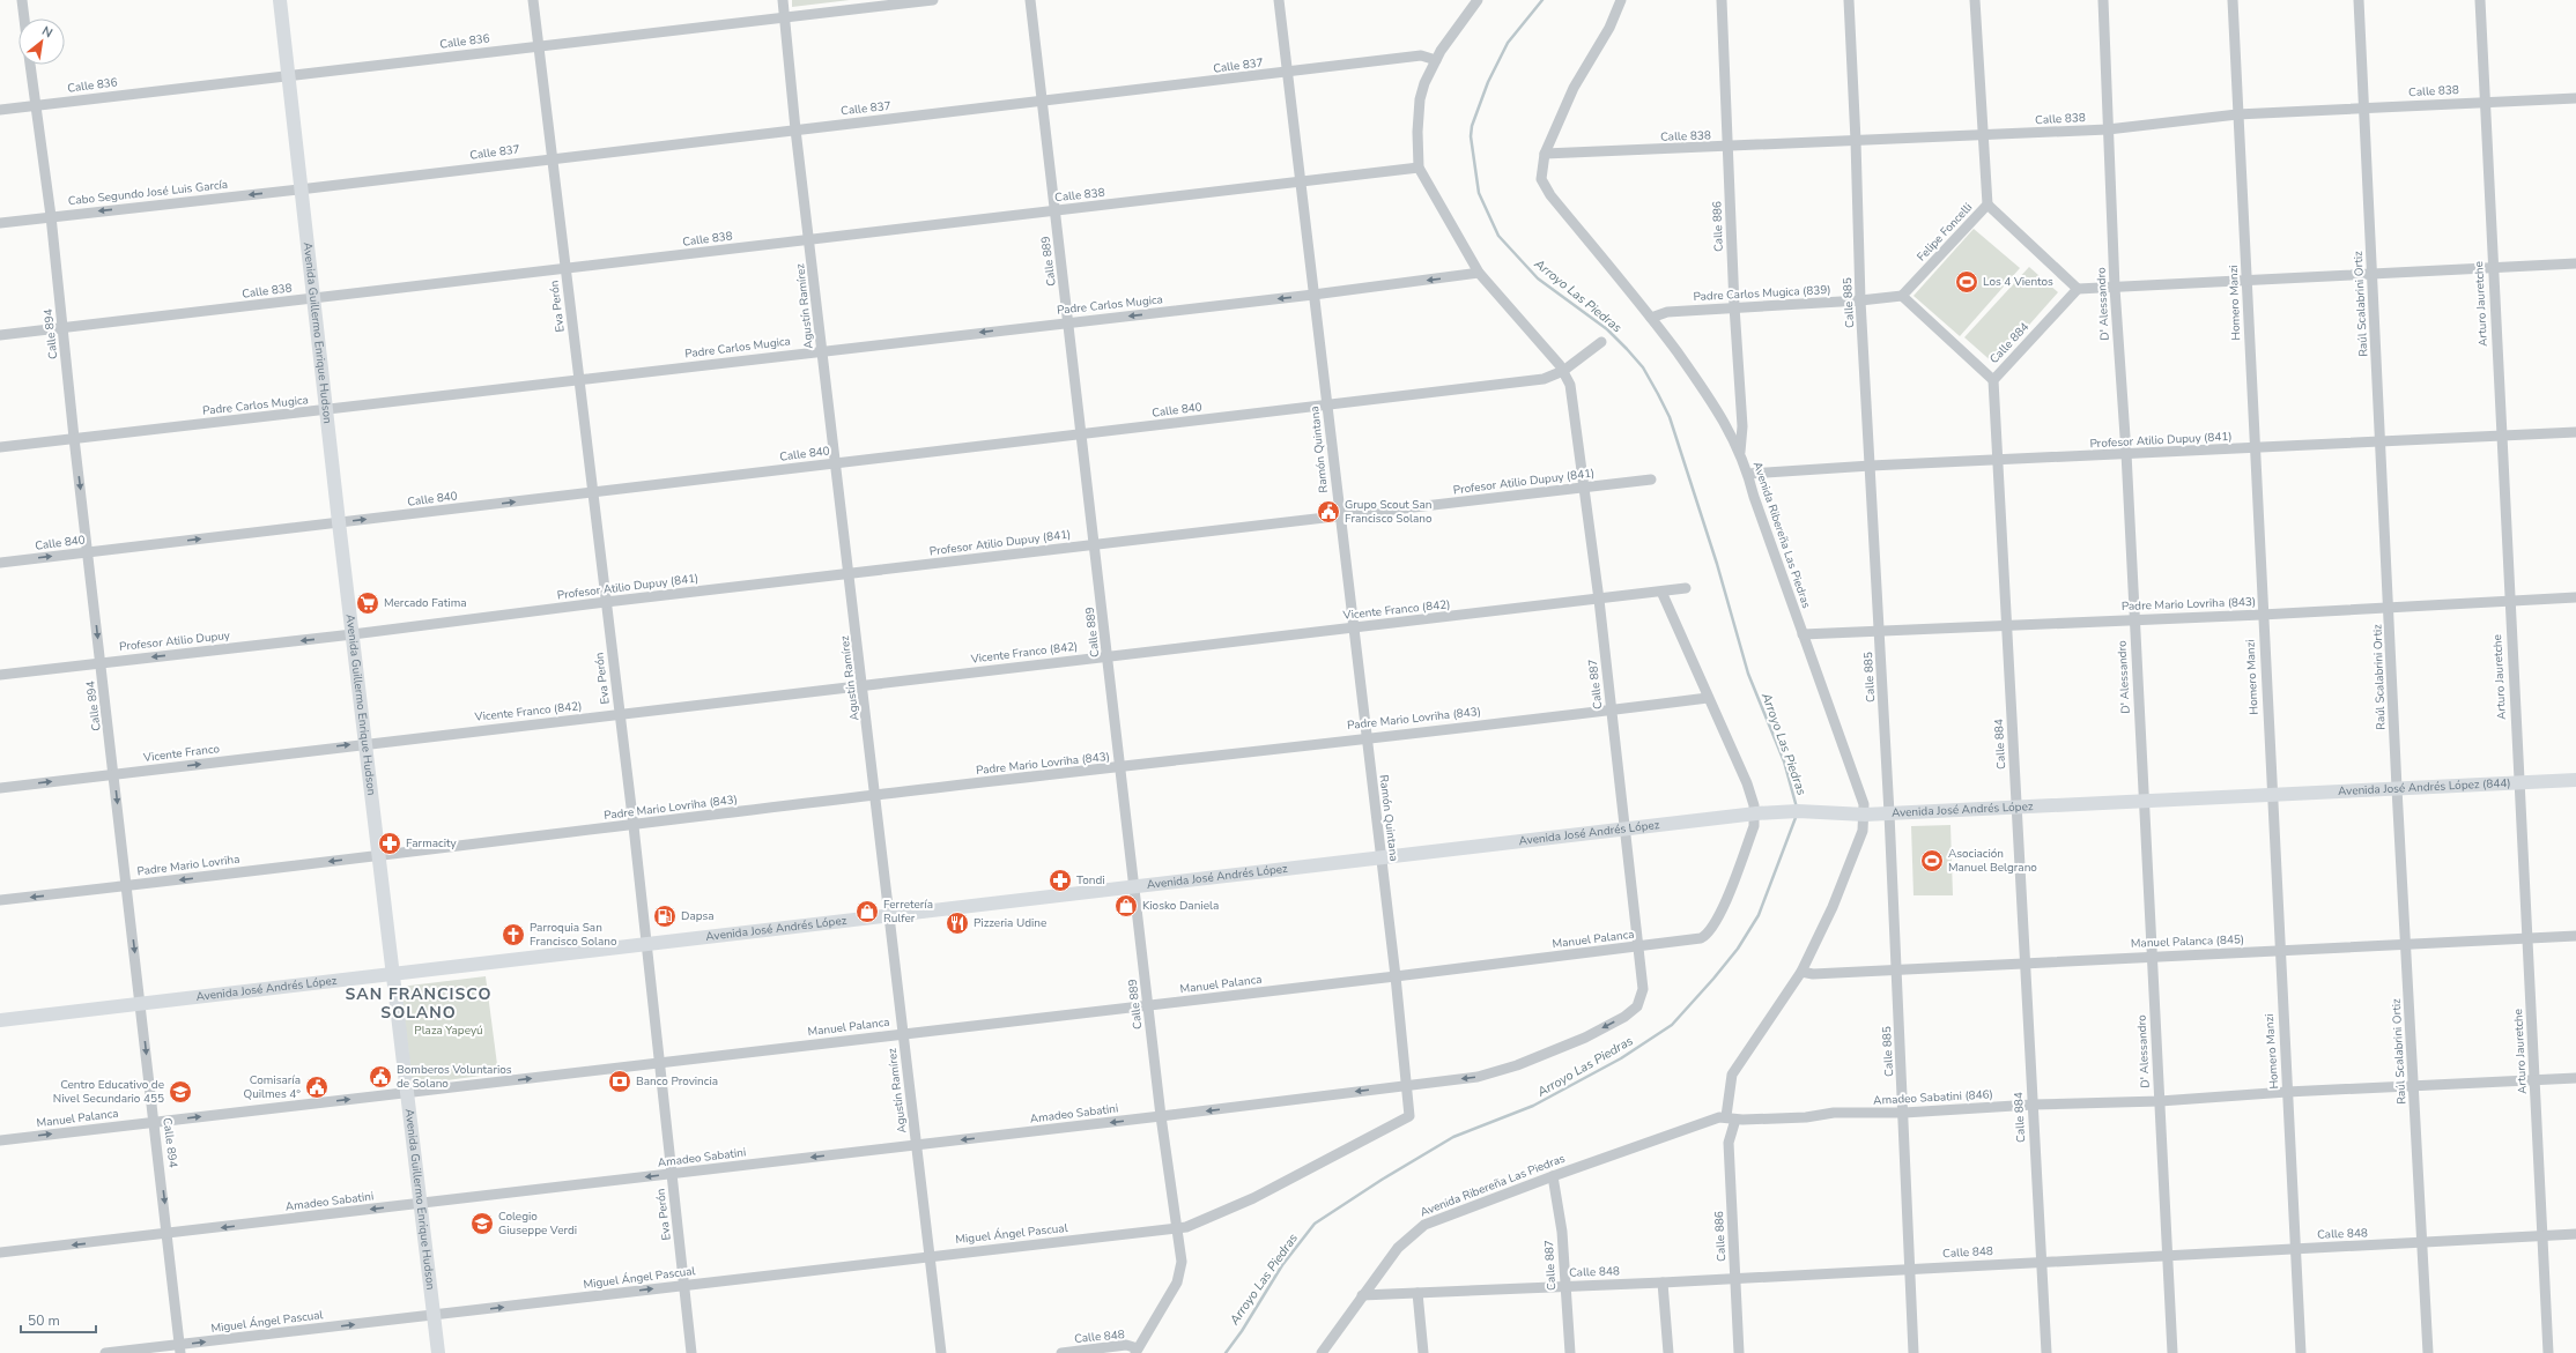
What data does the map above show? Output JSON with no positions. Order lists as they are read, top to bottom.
{
  "streets": {
    "main road": ["Avenida Guillermo Enrique Hudson", "Avenida José Andrés López (844)", "Avenida José Andrés López"],
    "street": [
      "Calle 836",
      "Calle 837",
      "Calle 838",
      "Cabo Segundo José Luis García",
      "Calle 886",
      "Felipe Foncelli",
      "Calle 889",
      "Padre Carlos Mugica (839)",
      "Calle 885",
      "Homero Manzi",
      "D' Alessandro",
      "Raúl Scalabrini Ortiz",
      "Arturo Jauretche",
      "Padre Carlos Mugica",
      "Eva Perón",
      "Agustín Ramírez",
      "Calle 894",
      "Calle 884",
      "Calle 840",
      "Profesor Atilio Dupuy (841)",
      "Ramón Quintana",
      "Avenida Ribereña Las Piedras",
      "Padre Mario Lovriha (843)",
      "Vicente Franco (842)",
      "Profesor Atilio Dupuy",
      "Calle 887",
      "Vicente Franco",
      "Padre Mario Lovriha",
      "Manuel Palanca",
      "Manuel Palanca (845)",
      "Amadeo Sabatini (846)",
      "Amadeo Sabatini",
      "Miguel Ángel Pascual",
      "Calle 848"
    ]
  },
  "crossings": [
    ["Calle 836", "Eva Perón"],
    ["Calle 836", "Agustín Ramírez"],
    ["Calle 836", "Avenida Guillermo Enrique Hudson"],
    ["Calle 836", "Calle 894"],
    ["Calle 837", "Cabo Segundo José Luis García"],
    ["Calle 837", "Calle 889"],
    ["Calle 837", "Eva Perón"],
    ["Calle 837", "Agustín Ramírez"],
    ["Calle 837", "Avenida Guillermo Enrique Hudson"],
    ["Calle 837", "Ramón Quintana"],
    ["Calle 838", "Calle 886"],
    ["Calle 838", "Felipe Foncelli"],
    ["Calle 838", "Calle 889"],
    ["Calle 838", "Calle 885"],
    ["Calle 838", "Homero Manzi"],
    ["Calle 838", "D' Alessandro"],
    ["Calle 838", "Raúl Scalabrini Ortiz"],
    ["Calle 838", "Arturo Jauretche"],
    ["Calle 838", "Eva Perón"],
    ["Calle 838", "Agustín Ramírez"],
    ["Calle 838", "Avenida Guillermo Enrique Hudson"],
    ["Calle 838", "Calle 894"],
    ["Calle 838", "Ramón Quintana"],
    ["Calle 838", "Avenida Ribereña Las Piedras"],
    ["Cabo Segundo José Luis García", "Avenida Guillermo Enrique Hudson"],
    ["Cabo Segundo José Luis García", "Calle 894"],
    ["Calle 886", "Padre Carlos Mugica (839)"],
    ["Calle 886", "Avenida Ribereña Las Piedras"],
    ["Calle 886", "Amadeo Sabatini (846)"],
    ["Calle 886", "Calle 848"],
    ["Felipe Foncelli", "Padre Carlos Mugica (839)"],
    ["Calle 889", "Padre Carlos Mugica"],
    ["Calle 889", "Calle 840"],
    ["Calle 889", "Profesor Atilio Dupuy (841)"],
    ["Calle 889", "Ramón Quintana"],
    ["Calle 889", "Padre Mario Lovriha (843)"],
    ["Calle 889", "Vicente Franco (842)"],
    ["Calle 889", "Avenida José Andrés López"],
    ["Calle 889", "Manuel Palanca"],
    ["Calle 889", "Amadeo Sabatini"],
    ["Calle 889", "Miguel Ángel Pascual"],
    ["Calle 889", "Calle 848"],
    ["Padre Carlos Mugica (839)", "Calle 885"],
    ["Padre Carlos Mugica (839)", "Avenida Ribereña Las Piedras"],
    ["Calle 885", "Profesor Atilio Dupuy (841)"],
    ["Calle 885", "Padre Mario Lovriha (843)"],
    ["Calle 885", "Avenida José Andrés López"],
    ["Calle 885", "Manuel Palanca (845)"],
    ["Calle 885", "Amadeo Sabatini (846)"],
    ["Calle 885", "Calle 848"],
    ["Homero Manzi", "Profesor Atilio Dupuy (841)"],
    ["Homero Manzi", "Padre Mario Lovriha (843)"],
    ["Homero Manzi", "Avenida José Andrés López (844)"],
    ["Homero Manzi", "Avenida José Andrés López"],
    ["Homero Manzi", "Manuel Palanca (845)"],
    ["Homero Manzi", "Amadeo Sabatini (846)"],
    ["Homero Manzi", "Calle 848"],
    ["D' Alessandro", "Profesor Atilio Dupuy (841)"],
    ["D' Alessandro", "Padre Mario Lovriha (843)"],
    ["D' Alessandro", "Avenida José Andrés López"],
    ["D' Alessandro", "Manuel Palanca (845)"],
    ["D' Alessandro", "Amadeo Sabatini (846)"],
    ["D' Alessandro", "Calle 848"],
    ["Raúl Scalabrini Ortiz", "Profesor Atilio Dupuy (841)"],
    ["Raúl Scalabrini Ortiz", "Padre Mario Lovriha (843)"],
    ["Raúl Scalabrini Ortiz", "Avenida José Andrés López (844)"],
    ["Raúl Scalabrini Ortiz", "Manuel Palanca (845)"],
    ["Raúl Scalabrini Ortiz", "Amadeo Sabatini (846)"],
    ["Raúl Scalabrini Ortiz", "Calle 848"],
    ["Arturo Jauretche", "Profesor Atilio Dupuy (841)"],
    ["Arturo Jauretche", "Padre Mario Lovriha (843)"],
    ["Arturo Jauretche", "Avenida José Andrés López (844)"],
    ["Arturo Jauretche", "Manuel Palanca (845)"],
    ["Arturo Jauretche", "Amadeo Sabatini (846)"],
    ["Arturo Jauretche", "Calle 848"],
    ["Padre Carlos Mugica", "Eva Perón"],
    ["Padre Carlos Mugica", "Agustín Ramírez"],
    ["Padre Carlos Mugica", "Avenida Guillermo Enrique Hudson"],
    ["Padre Carlos Mugica", "Calle 894"],
    ["Padre Carlos Mugica", "Ramón Quintana"],
    ["Eva Perón", "Calle 840"],
    ["Eva Perón", "Profesor Atilio Dupuy (841)"],
    ["Eva Perón", "Padre Mario Lovriha (843)"],
    ["Eva Perón", "Vicente Franco (842)"],
    ["Eva Perón", "Avenida José Andrés López"],
    ["Eva Perón", "Manuel Palanca"],
    ["Eva Perón", "Amadeo Sabatini"],
    ["Eva Perón", "Miguel Ángel Pascual"],
    ["Agustín Ramírez", "Calle 840"],
    ["Agustín Ramírez", "Profesor Atilio Dupuy (841)"],
    ["Agustín Ramírez", "Padre Mario Lovriha (843)"],
    ["Agustín Ramírez", "Vicente Franco (842)"],
    ["Agustín Ramírez", "Avenida José Andrés López"],
    ["Agustín Ramírez", "Manuel Palanca"],
    ["Agustín Ramírez", "Amadeo Sabatini"],
    ["Agustín Ramírez", "Miguel Ángel Pascual"],
    ["Avenida Guillermo Enrique Hudson", "Calle 840"],
    ["Avenida Guillermo Enrique Hudson", "Profesor Atilio Dupuy (841)"],
    ["Avenida Guillermo Enrique Hudson", "Padre Mario Lovriha (843)"],
    ["Avenida Guillermo Enrique Hudson", "Vicente Franco (842)"],
    ["Avenida Guillermo Enrique Hudson", "Profesor Atilio Dupuy"],
    ["Avenida Guillermo Enrique Hudson", "Vicente Franco"],
    ["Avenida Guillermo Enrique Hudson", "Avenida José Andrés López"],
    ["Avenida Guillermo Enrique Hudson", "Padre Mario Lovriha"],
    ["Avenida Guillermo Enrique Hudson", "Manuel Palanca"],
    ["Avenida Guillermo Enrique Hudson", "Amadeo Sabatini"],
    ["Avenida Guillermo Enrique Hudson", "Miguel Ángel Pascual"],
    ["Calle 894", "Calle 840"],
    ["Calle 894", "Profesor Atilio Dupuy"],
    ["Calle 894", "Vicente Franco"],
    ["Calle 894", "Avenida José Andrés López"],
    ["Calle 894", "Padre Mario Lovriha"],
    ["Calle 894", "Manuel Palanca"],
    ["Calle 894", "Amadeo Sabatini"],
    ["Calle 894", "Miguel Ángel Pascual"],
    ["Calle 884", "Profesor Atilio Dupuy (841)"],
    ["Calle 884", "Padre Mario Lovriha (843)"],
    ["Calle 884", "Avenida José Andrés López"],
    ["Calle 884", "Manuel Palanca (845)"],
    ["Calle 884", "Amadeo Sabatini (846)"],
    ["Calle 884", "Calle 848"],
    ["Calle 840", "Ramón Quintana"],
    ["Calle 840", "Calle 887"],
    ["Profesor Atilio Dupuy (841)", "Ramón Quintana"],
    ["Profesor Atilio Dupuy (841)", "Avenida Ribereña Las Piedras"],
    ["Profesor Atilio Dupuy (841)", "Profesor Atilio Dupuy"],
    ["Profesor Atilio Dupuy (841)", "Calle 887"],
    ["Ramón Quintana", "Padre Mario Lovriha (843)"],
    ["Ramón Quintana", "Vicente Franco (842)"],
    ["Ramón Quintana", "Calle 887"],
    ["Ramón Quintana", "Avenida José Andrés López"],
    ["Ramón Quintana", "Manuel Palanca"],
    ["Ramón Quintana", "Amadeo Sabatini"],
    ["Ramón Quintana", "Miguel Ángel Pascual"],
    ["Avenida Ribereña Las Piedras", "Padre Mario Lovriha (843)"],
    ["Avenida Ribereña Las Piedras", "Calle 887"],
    ["Avenida Ribereña Las Piedras", "Avenida José Andrés López"],
    ["Avenida Ribereña Las Piedras", "Manuel Palanca (845)"],
    ["Avenida Ribereña Las Piedras", "Amadeo Sabatini (846)"],
    ["Avenida Ribereña Las Piedras", "Calle 848"],
    ["Padre Mario Lovriha (843)", "Calle 887"],
    ["Padre Mario Lovriha (843)", "Padre Mario Lovriha"],
    ["Vicente Franco (842)", "Calle 887"],
    ["Vicente Franco (842)", "Vicente Franco"],
    ["Calle 887", "Avenida José Andrés López"],
    ["Calle 887", "Manuel Palanca"],
    ["Calle 887", "Amadeo Sabatini"],
    ["Calle 887", "Calle 848"],
    ["Avenida José Andrés López (844)", "Avenida José Andrés López"],
    ["Avenida José Andrés López", "Manuel Palanca"]
  ],
  "one_way": [
    "Cabo Segundo José Luis García",
    "Padre Carlos Mugica",
    "Calle 894",
    "Calle 840",
    "Profesor Atilio Dupuy",
    "Vicente Franco",
    "Padre Mario Lovriha",
    "Manuel Palanca",
    "Amadeo Sabatini",
    "Miguel Ángel Pascual"
  ],
  "districts": ["SAN FRANCISCO SOLANO"],
  "water": ["Arroyo Las Piedras"],
  "parks": ["Plaza Yapeyú"],
  "places": {
    "sports": ["Los 4 Vientos", "Asociación Manuel Belgrano"],
    "public building": ["Grupo Scout San Francisco Solano", "Bomberos Voluntarios de Solano", "Comisaría Quilmes 4°"],
    "supermarket": ["Mercado Fatima"],
    "pharmacy": ["Farmacity", "Tondi"],
    "shop": ["Kiosko Daniela", "Ferretería Rulfer"],
    "fuel station": ["Dapsa"],
    "restaurant": ["Pizzeria Udine"],
    "church": ["Parroquia San Francisco Solano"],
    "bank": ["Banco Provincia"],
    "school or university": ["Centro Educativo de Nivel Secundario 455", "Colegio Giuseppe Verdi"]
  },
  "scale_bar": "50 m",
  "north": "top right"
}
